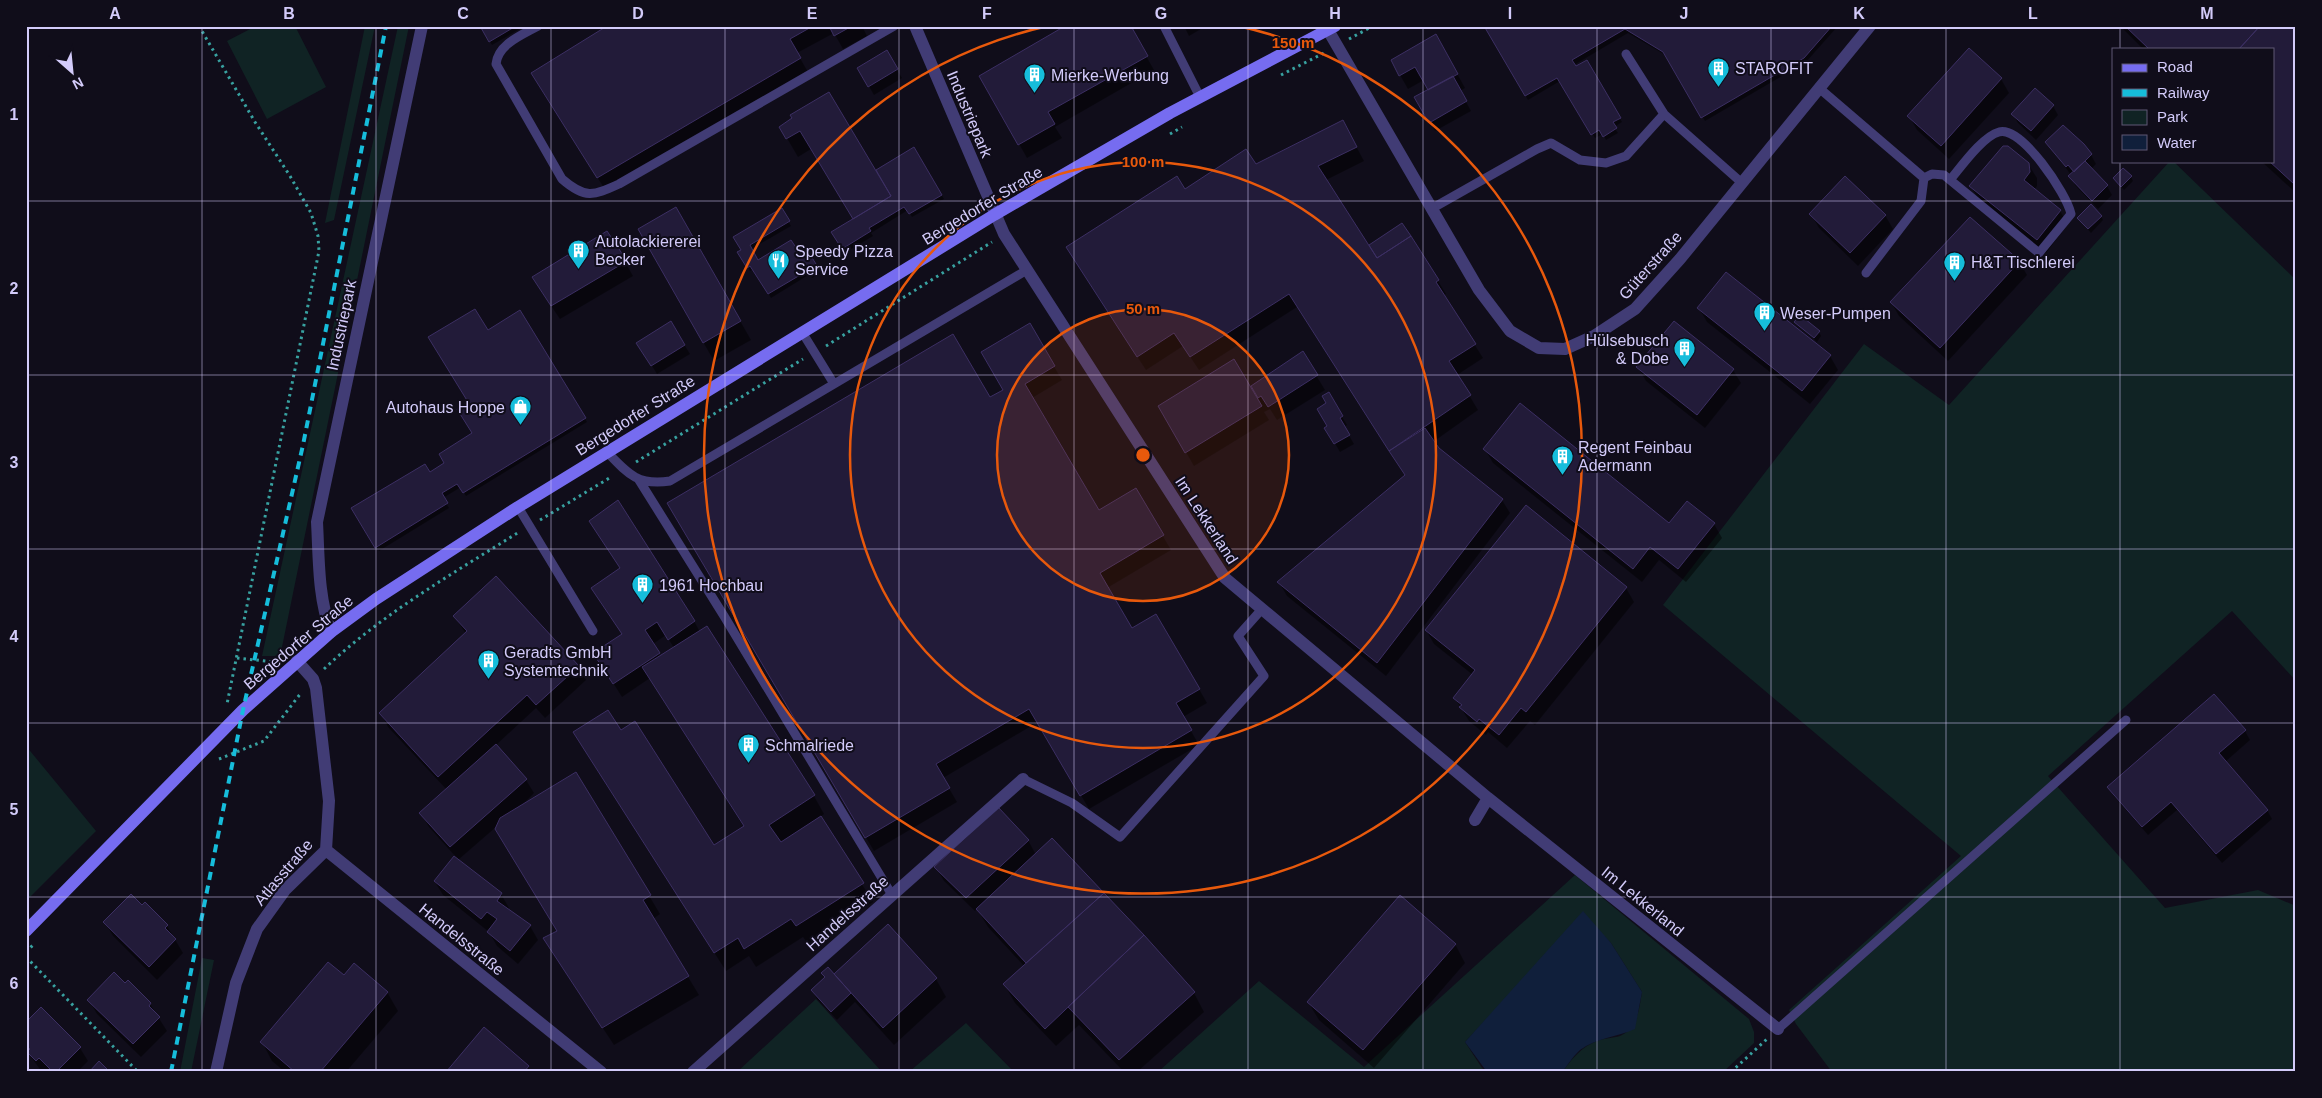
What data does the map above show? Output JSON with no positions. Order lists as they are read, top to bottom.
{
  "streets": {
    "street": [
      "Industriepark",
      "Bergedorfer Straße",
      "Güterstraße",
      "Im Lekkerland",
      "Atlasstraße",
      "Handelsstraße"
    ]
  },
  "crossings": [
    ["Industriepark", "Bergedorfer Straße"],
    ["Industriepark", "Im Lekkerland"],
    ["Bergedorfer Straße", "Güterstraße"],
    ["Bergedorfer Straße", "Im Lekkerland"],
    ["Bergedorfer Straße", "Atlasstraße"],
    ["Atlasstraße", "Handelsstraße"]
  ],
  "places": {
    "building": [
      "STAROFIT",
      "Mierke-Werbung",
      "Autolackiererei Becker",
      "H&T Tischlerei",
      "Weser-Pumpen",
      "Hülsebusch & Dobe",
      "Regent Feinbau Adermann",
      "1961 Hochbau",
      "Geradts GmbH Systemtechnik",
      "Schmalriede"
    ],
    "restaurant": ["Speedy Pizza Service"],
    "shop": ["Autohaus Hoppe"]
  },
  "legend": [
    "Road",
    "Railway",
    "Park",
    "Water"
  ],
  "north": "bottom right",
  "grid": {
    "columns": [
      "A",
      "B",
      "C",
      "D",
      "E",
      "F",
      "G",
      "H",
      "I",
      "J",
      "K",
      "L",
      "M"
    ],
    "rows": [
      "1",
      "2",
      "3",
      "4",
      "5",
      "6"
    ]
  },
  "rings": ["150 m", "100 m", "50 m"]
}
